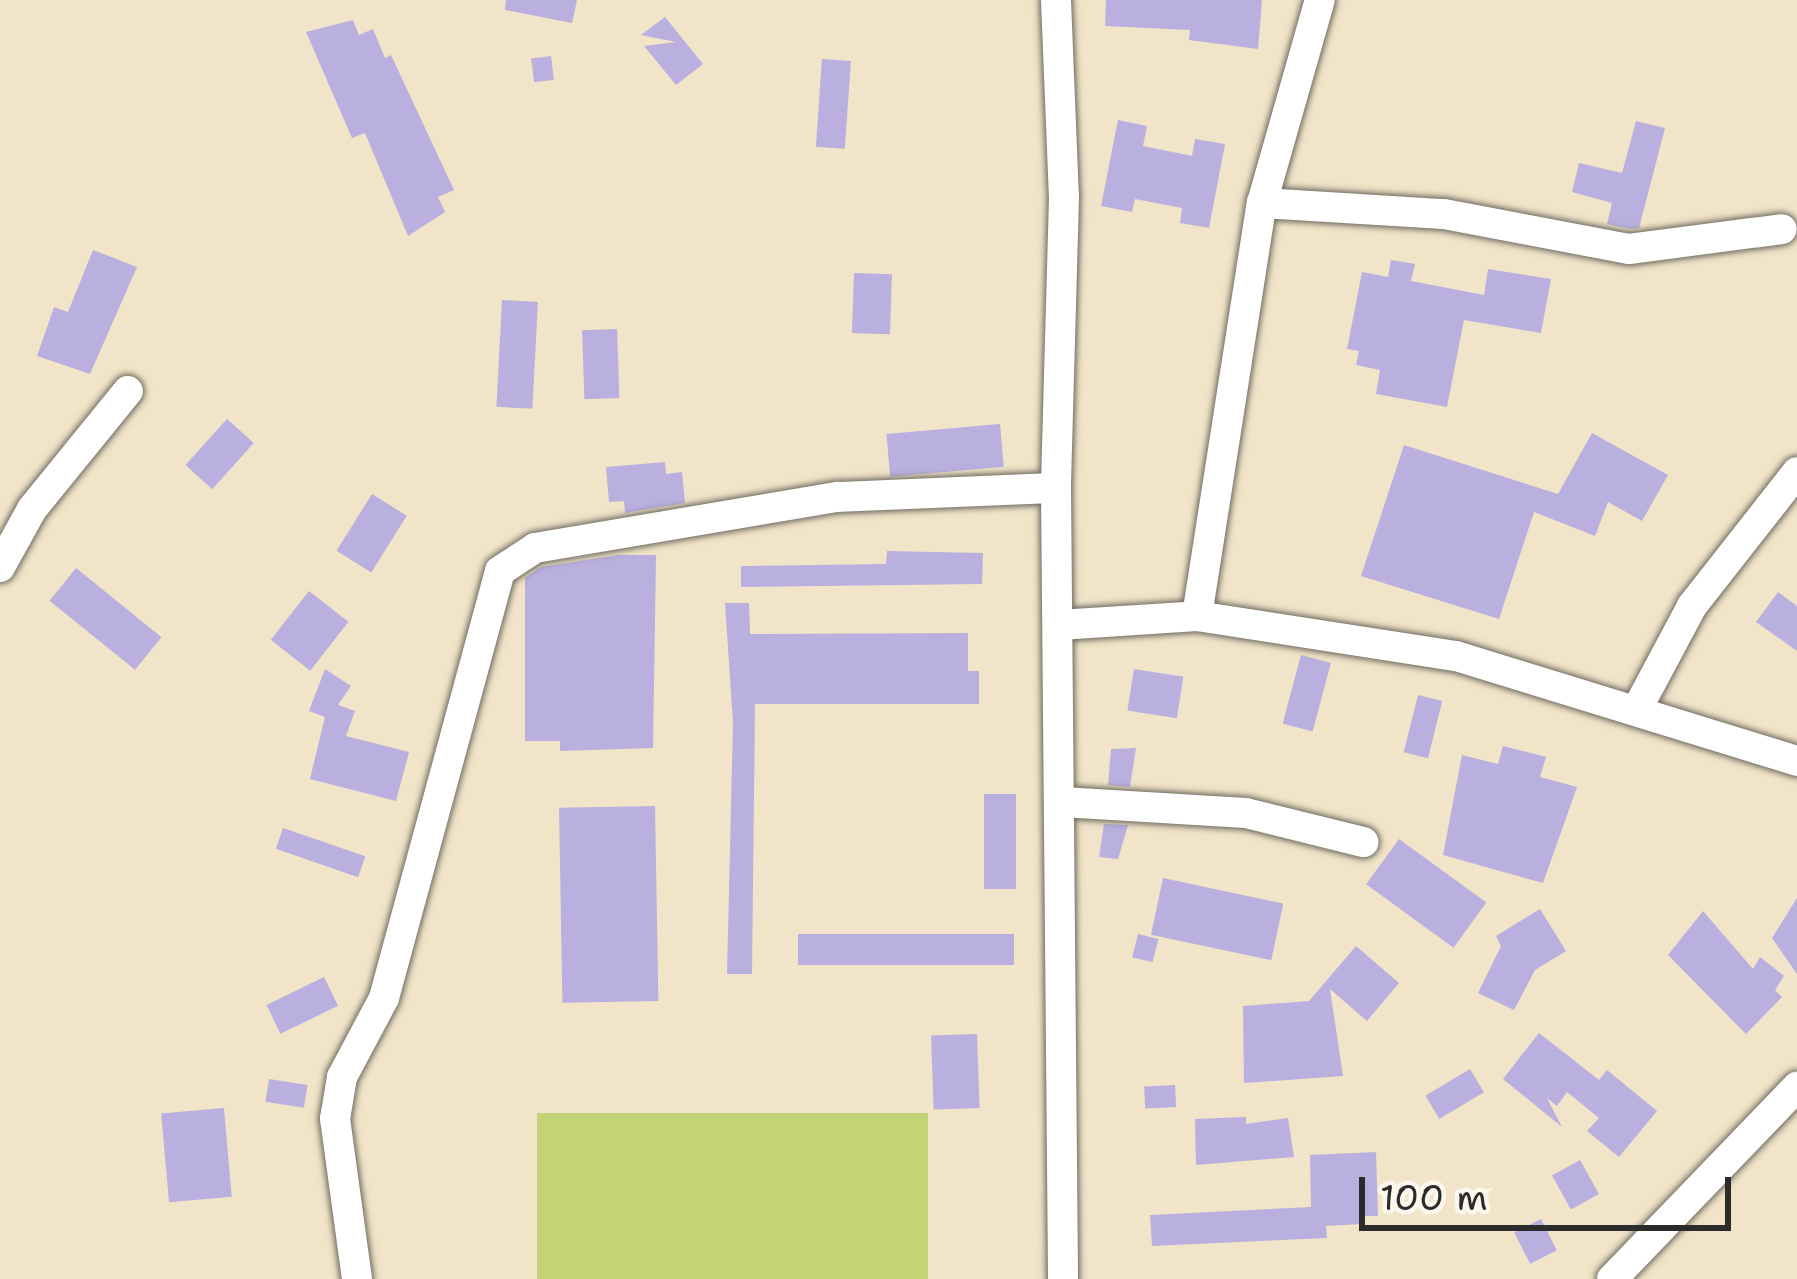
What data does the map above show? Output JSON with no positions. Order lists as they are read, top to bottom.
{
  "scale_bar": "100 m"
}
